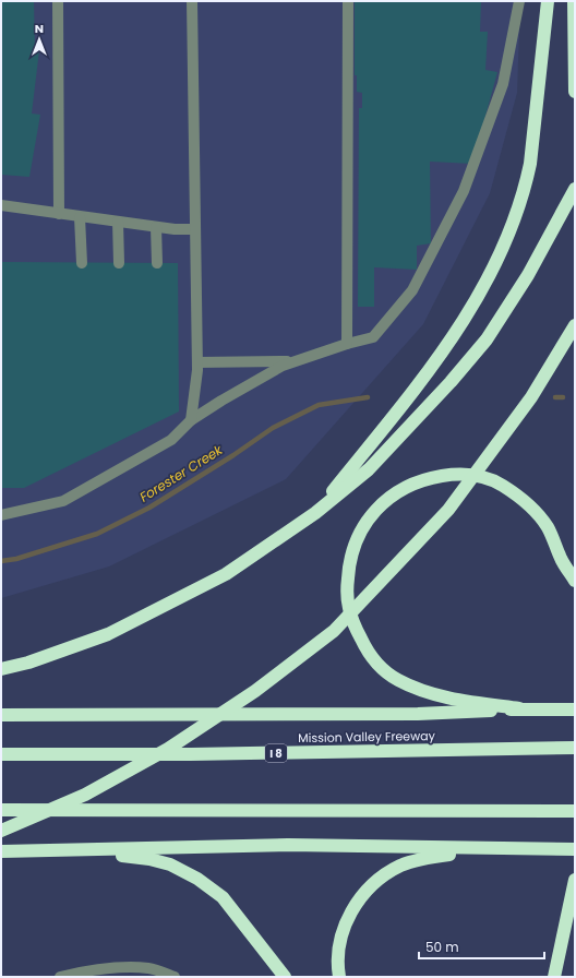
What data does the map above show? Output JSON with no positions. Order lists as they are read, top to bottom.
{
  "streets": {
    "highway": ["Mission Valley Freeway", "I 8"]
  },
  "water": ["Forester Creek"],
  "scale_bar": "50 m",
  "north": "top"
}
